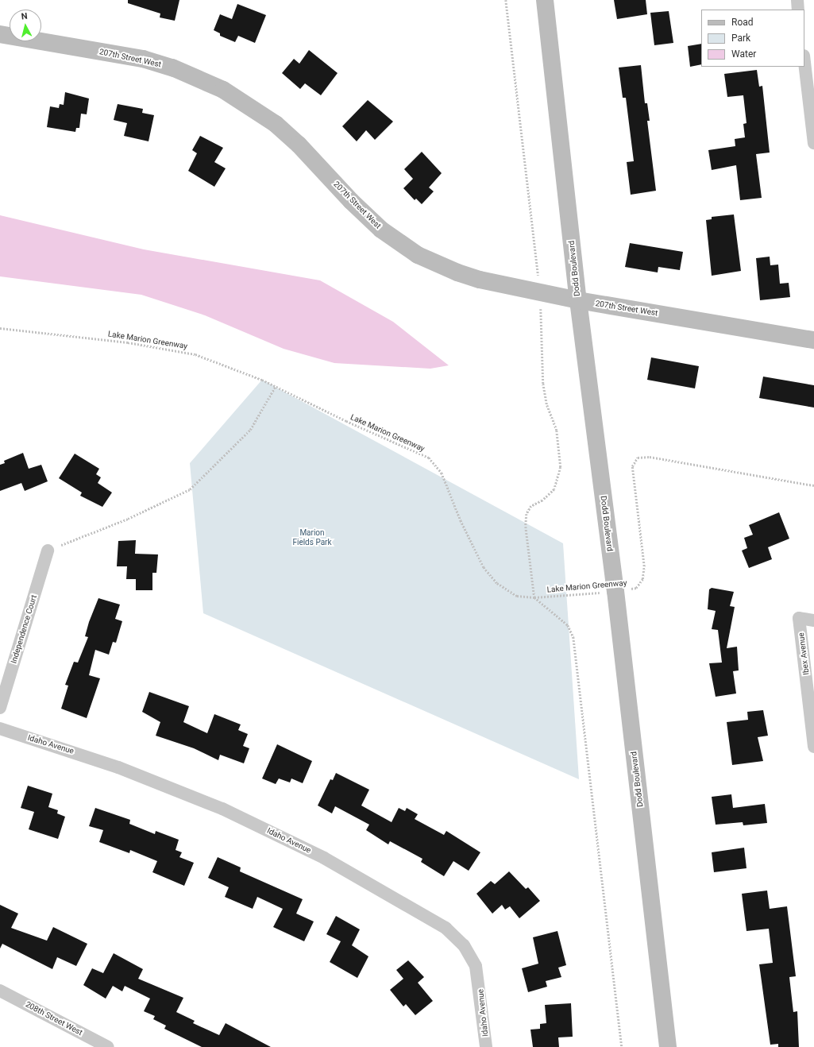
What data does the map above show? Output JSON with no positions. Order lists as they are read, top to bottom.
{
  "streets": {
    "main road": ["207th Street West", "Dodd Boulevard"],
    "street": [
      "Independence Court",
      "Ibex Avenue",
      "Idaho Avenue",
      "208th Street West"
    ],
    "path": ["Lake Marion Greenway"]
  },
  "crossings": [
    ["207th Street West", "Dodd Boulevard"],
    ["Dodd Boulevard", "Lake Marion Greenway"]
  ],
  "parks": ["Marion Fields Park"],
  "legend": ["Road", "Park", "Water"],
  "north": "top"
}
